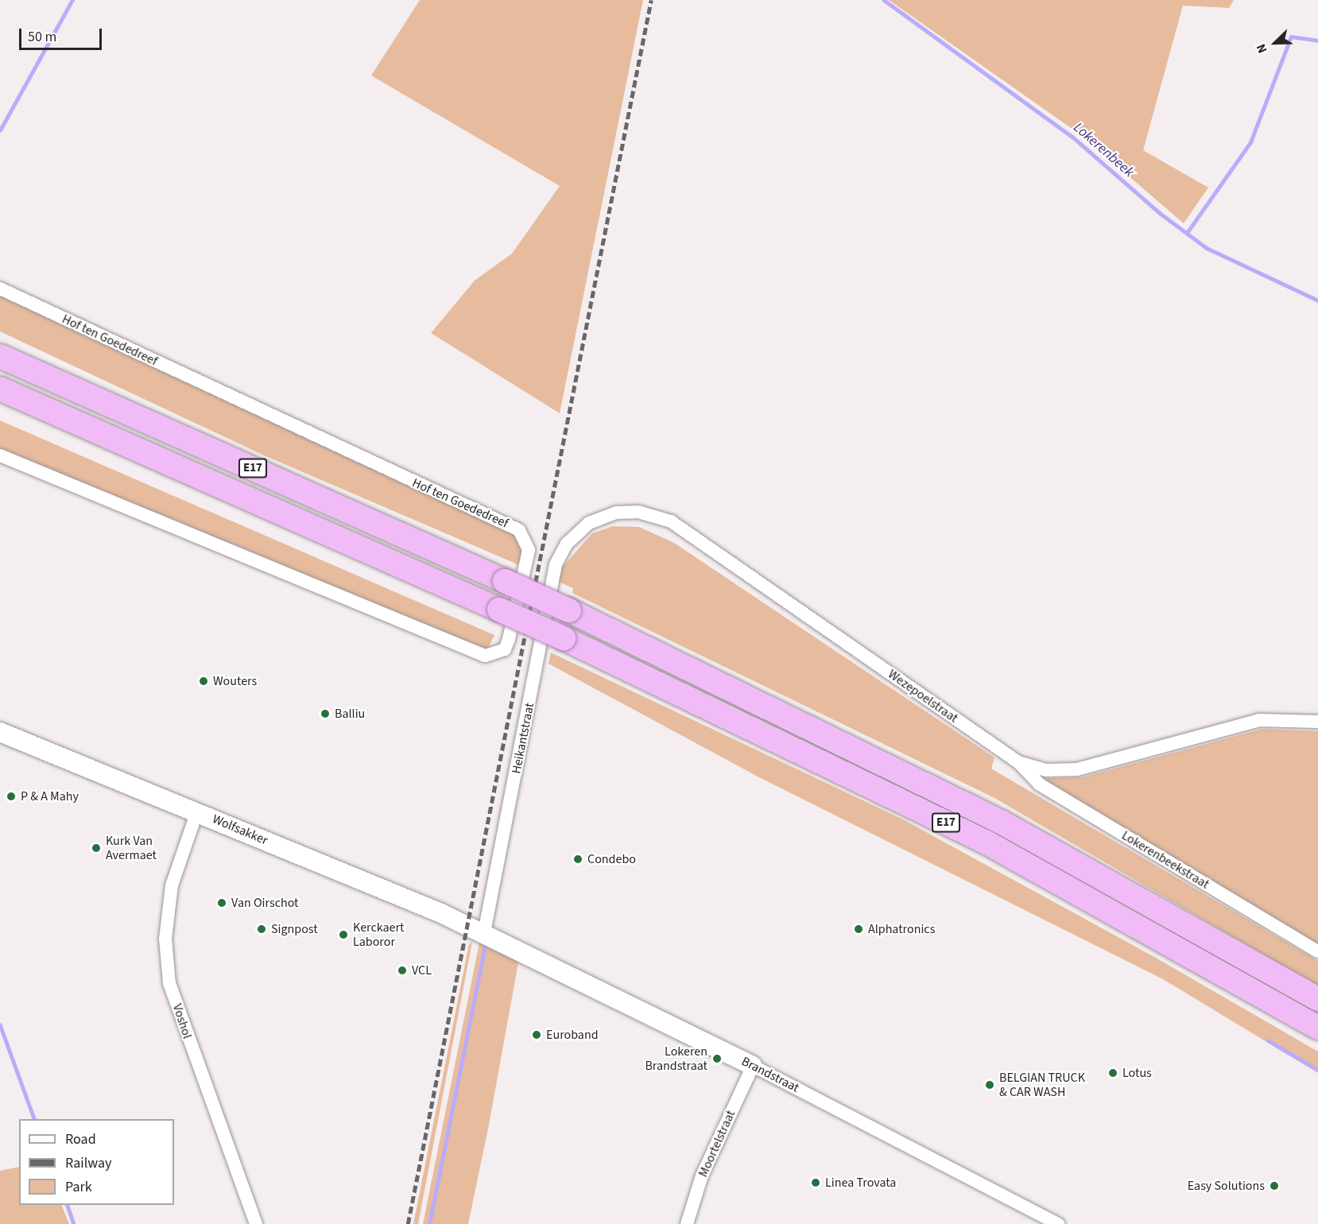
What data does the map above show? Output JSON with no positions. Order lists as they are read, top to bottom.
{
  "streets": {
    "highway": ["E17"],
    "street": [
      "Hof ten Goededreef",
      "Wezepoelstraat",
      "Heikantstraat",
      "Wolfsakker",
      "Lokerenbeekstraat",
      "Voshol",
      "Brandstraat",
      "Moortelstraat"
    ]
  },
  "crossings": [
    ["Wezepoelstraat", "Heikantstraat"],
    ["Wezepoelstraat", "Lokerenbeekstraat"],
    ["Heikantstraat", "Wolfsakker"],
    ["Heikantstraat", "Brandstraat"],
    ["Wolfsakker", "Voshol"],
    ["Wolfsakker", "Brandstraat"],
    ["Brandstraat", "Moortelstraat"]
  ],
  "water": ["Lokerenbeek"],
  "places": [
    "Wouters",
    "Balliu",
    "P & A Mahy",
    "Kurk Van Avermaet",
    "Condebo",
    "Van Oirschot",
    "Signpost",
    "Alphatronics",
    "Kerckaert Laboror",
    "VCL",
    "Euroband",
    "Lokeren Brandstraat",
    "Lotus",
    "BELGIAN TRUCK & CAR WASH",
    "Linea Trovata",
    "Easy Solutions"
  ],
  "legend": ["Road", "Railway", "Park"],
  "scale_bar": "50 m",
  "north": "bottom left"
}
